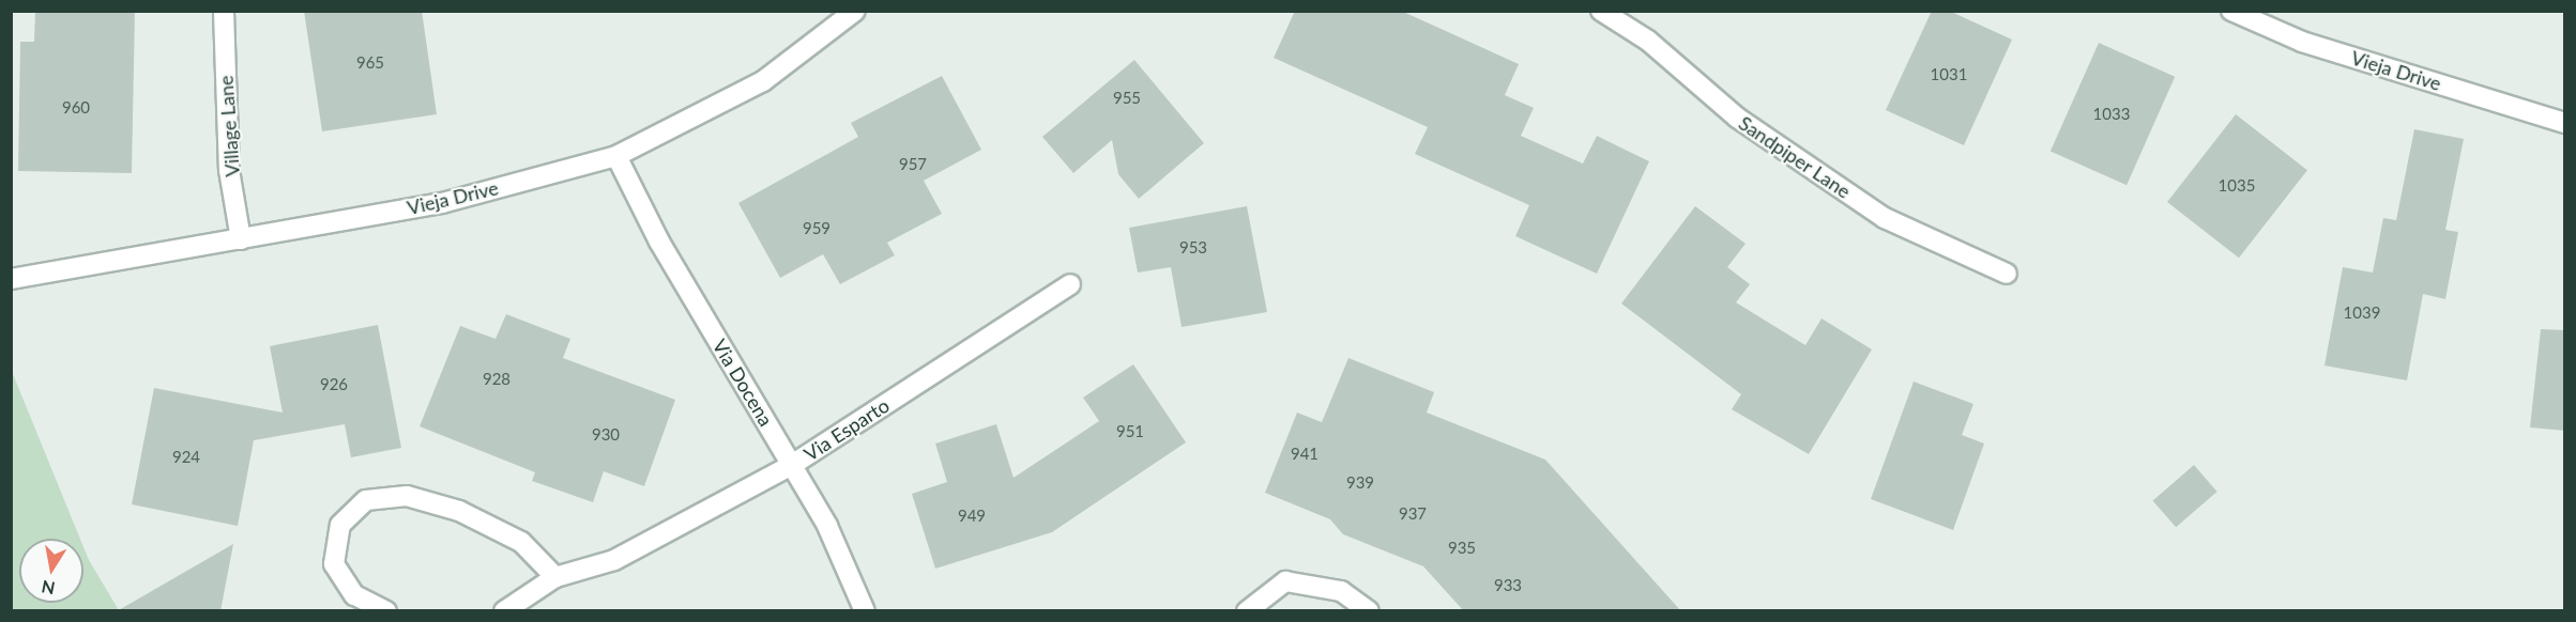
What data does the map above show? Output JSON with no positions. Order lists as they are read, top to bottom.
{
  "streets": {
    "street": [
      "Vieja Drive",
      "Village Lane",
      "Sandpiper Lane",
      "Via Docena",
      "Via Esparto"
    ]
  },
  "crossings": [
    ["Vieja Drive", "Village Lane"],
    ["Vieja Drive", "Via Docena"],
    ["Via Docena", "Via Esparto"]
  ],
  "house_numbers": [
    "965",
    "1031",
    "955",
    "960",
    "1033",
    "957",
    "1035",
    "959",
    "953",
    "1039",
    "928",
    "926",
    "951",
    "930",
    "941",
    "924",
    "939",
    "937",
    "949",
    "935",
    "933"
  ],
  "north": "bottom"
}
